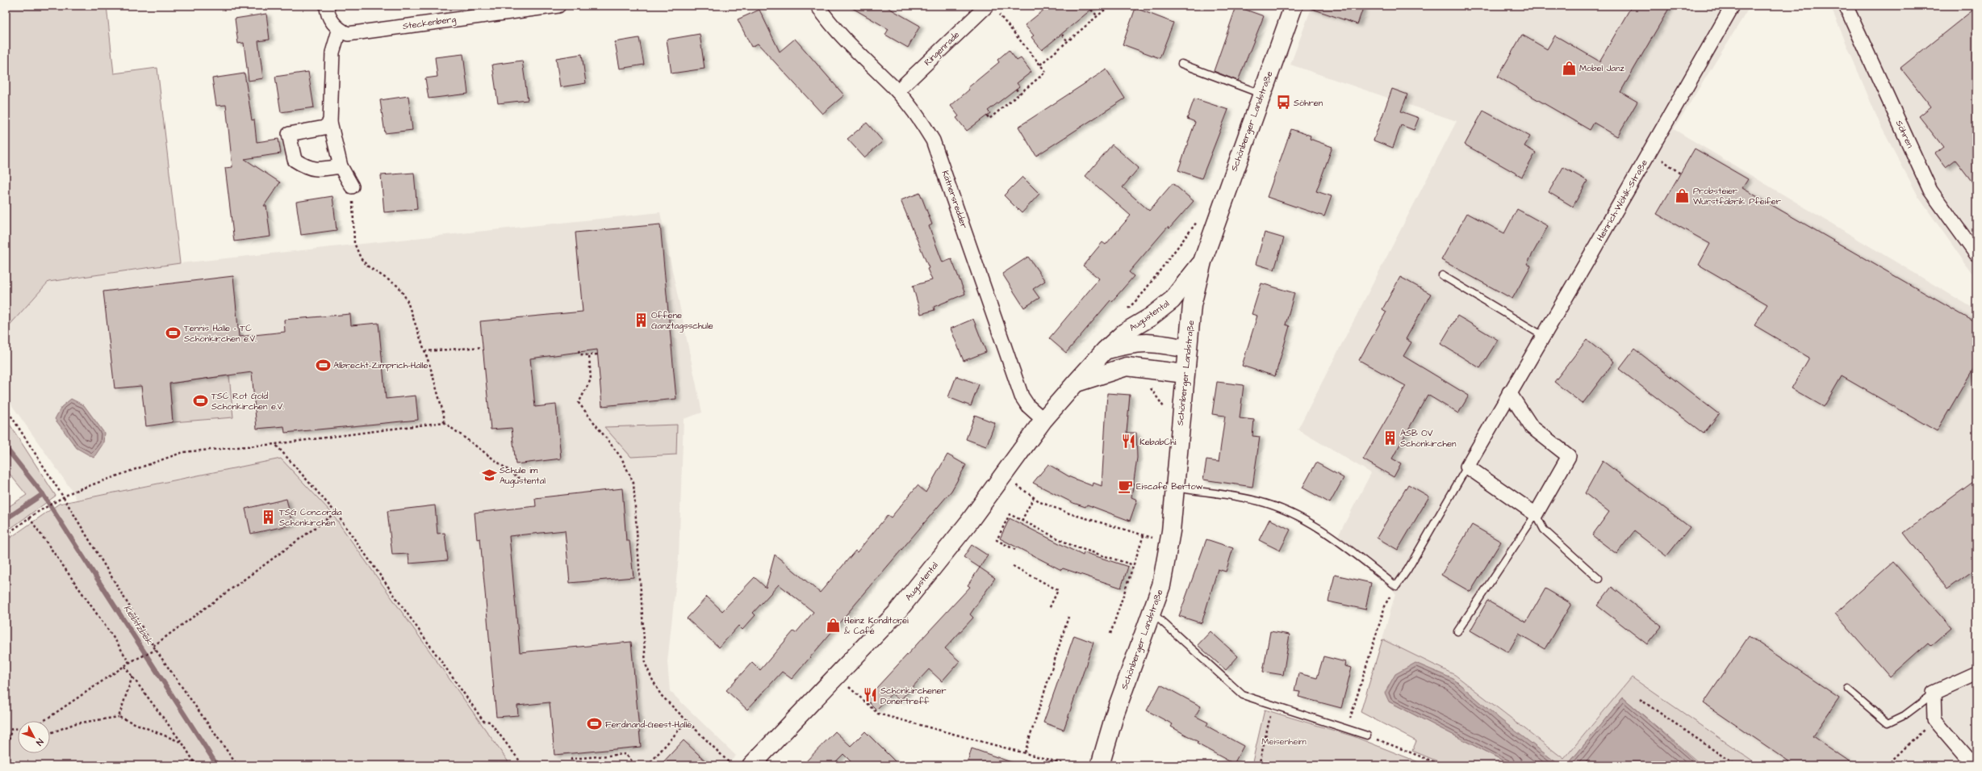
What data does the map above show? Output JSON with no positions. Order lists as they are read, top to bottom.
{
  "streets": {
    "street": [
      "Steckenberg",
      "Ringenrade",
      "Schönberger Landstraße",
      "Söhren",
      "Kätnersredder",
      "Heinrich-Wöhlk-Straße",
      "Augustental"
    ]
  },
  "crossings": [
    ["Ringenrade", "Kätnersredder"],
    ["Schönberger Landstraße", "Augustental"],
    ["Kätnersredder", "Augustental"]
  ],
  "water": ["Kiebitzbek"],
  "parks": ["Meisenheim"],
  "places": {
    "shop": ["Möbel Janz", "Probsteier Wurstfabrik Pfeifer", "Heinz Konditorei & Café"],
    "bus stop": ["Söhren"],
    "building": ["Offene Ganztagsschule", "ASB OV Schönkirchen", "TSG Concordia Schönkirchen"],
    "sports": [
      "Tennis Halle - TC Schönkirchen e.V.",
      "Albrecht-Zimprich-Halle",
      "TSC Rot Gold Schönkirchen e.V.",
      "Ferdinand-Geest-Halle"
    ],
    "restaurant": ["KebabChi", "Schönkirchener Dönertreff"],
    "school or university": ["Schule im Augustental"],
    "cafe": ["Eiscafe Bertow"]
  },
  "north": "bottom right"
}
